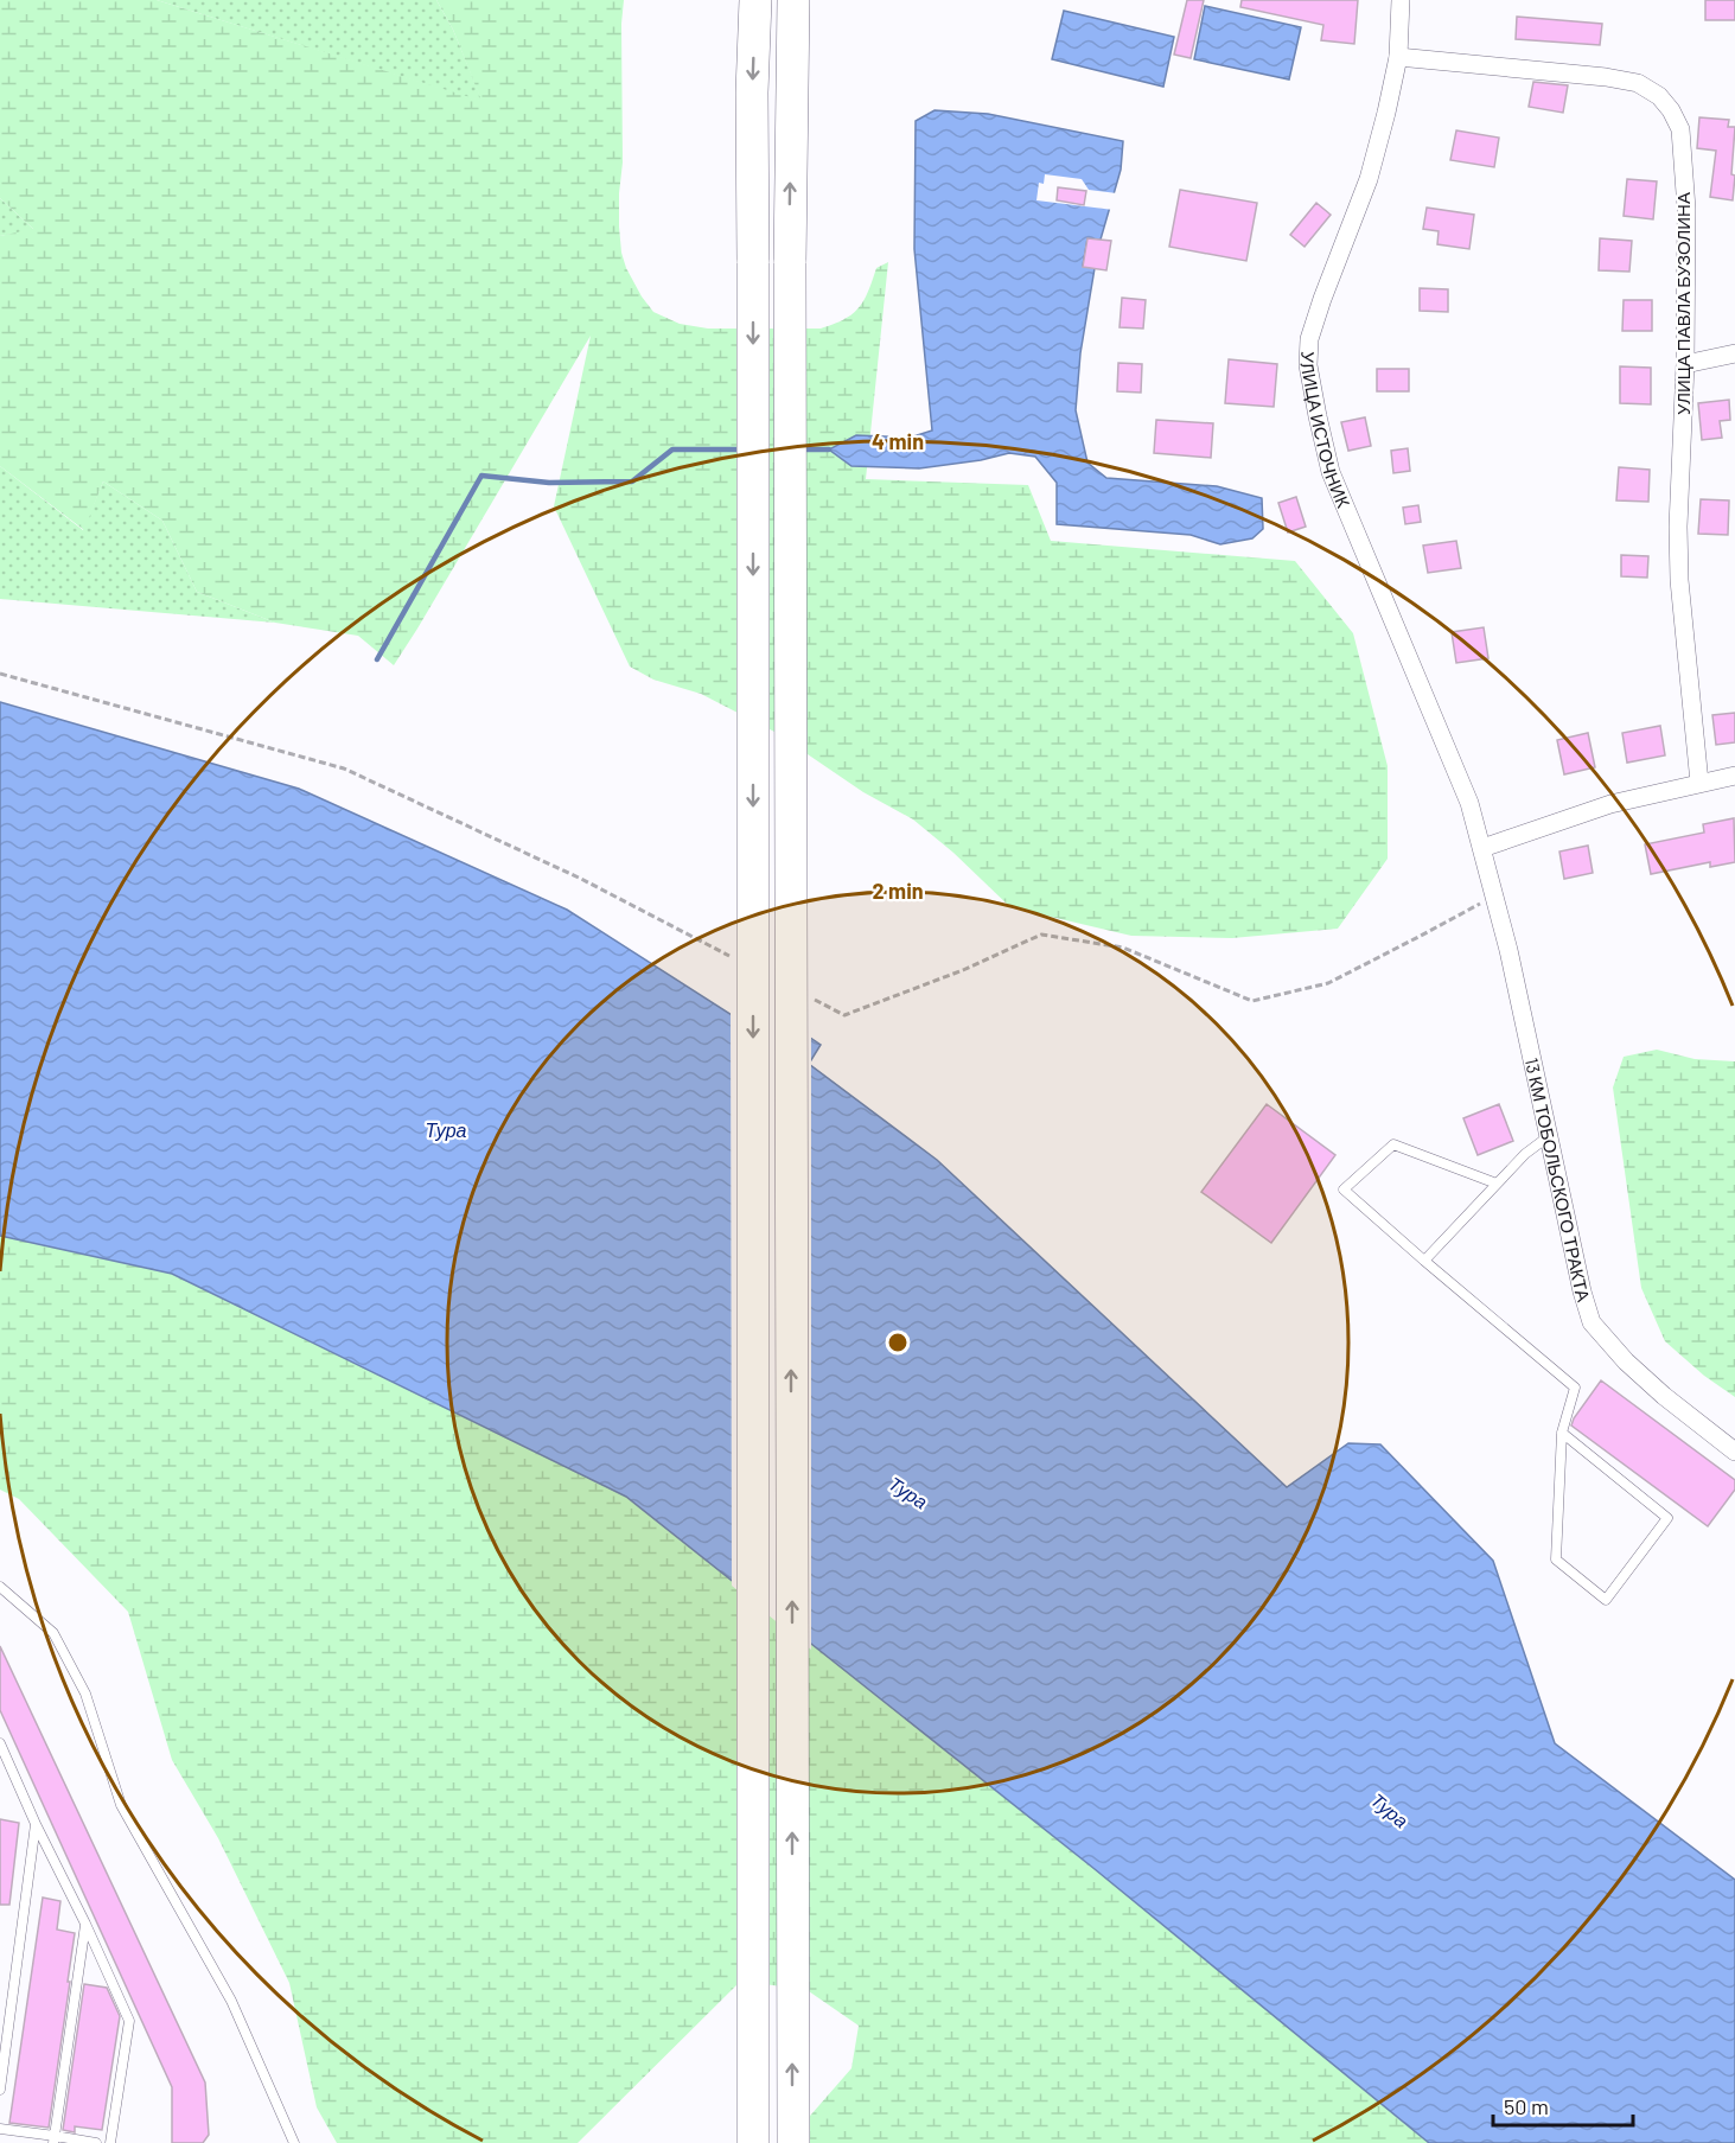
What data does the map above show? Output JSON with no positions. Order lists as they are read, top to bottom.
{
  "streets": {
    "street": ["УЛИЦА ПАВЛА БУЗОЛИНА", "УЛИЦА ИСТОЧНИК", "13 КМ ТОБОЛЬСКОГО ТРАКТА"]
  },
  "crossings": [
    ["УЛИЦА ПАВЛА БУЗОЛИНА", "УЛИЦА ИСТОЧНИК"],
    ["УЛИЦА ИСТОЧНИК", "13 КМ ТОБОЛЬСКОГО ТРАКТА"]
  ],
  "water": ["Тура"],
  "scale_bar": "50 m",
  "rings": ["4 min", "2 min"]
}
